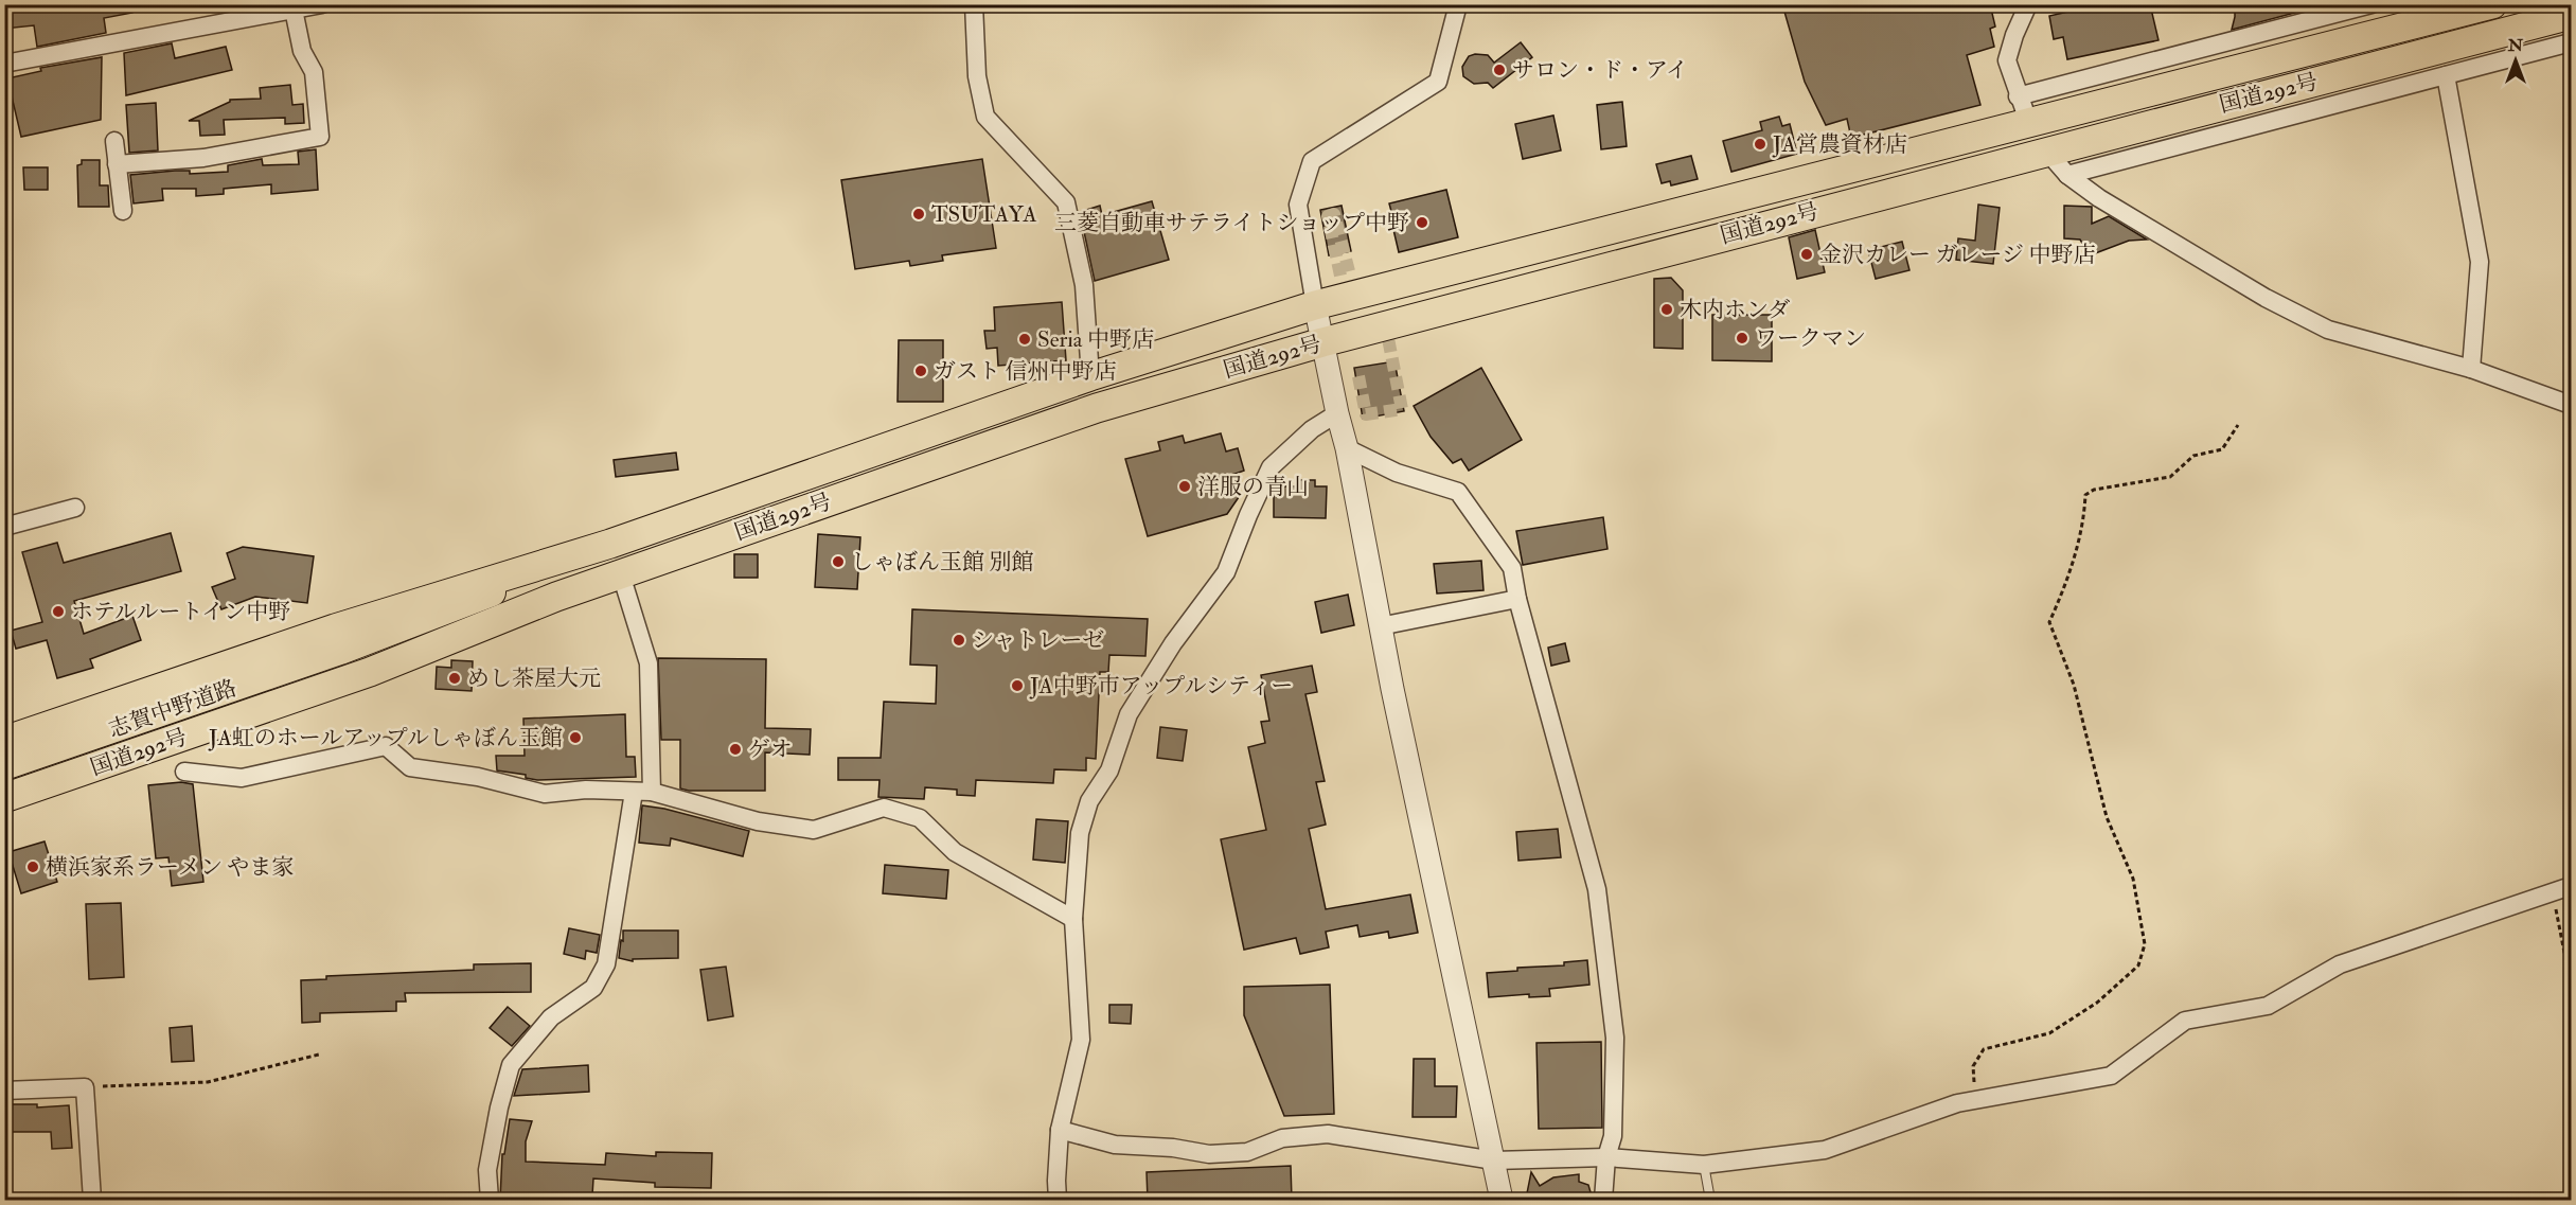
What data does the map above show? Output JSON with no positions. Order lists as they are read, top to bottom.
{
  "streets": {
    "highway": ["国道292号"],
    "main road": ["志賀中野道路"]
  },
  "places": [
    "サロン・ド・アイ",
    "JA営農資材店",
    "TSUTAYA",
    "三菱自動車サテライトショップ中野",
    "金沢カレー ガレージ 中野店",
    "木内ホンダ",
    "ワークマン",
    "Seria 中野店",
    "ガスト 信州中野店",
    "洋服の青山",
    "しゃぼん玉館 別館",
    "ホテルルートイン中野",
    "シャトレーゼ",
    "めし茶屋大元",
    "JA中野市アップルシティー",
    "JA虹のホールアップルしゃぼん玉館",
    "ゲオ",
    "横浜家系ラーメン やま家"
  ],
  "north": "top"
}
